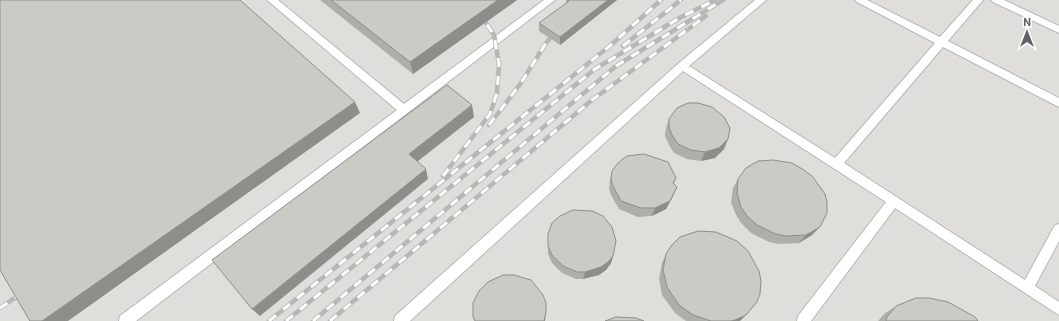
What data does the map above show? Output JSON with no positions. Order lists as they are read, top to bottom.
{
  "north": "top"
}
